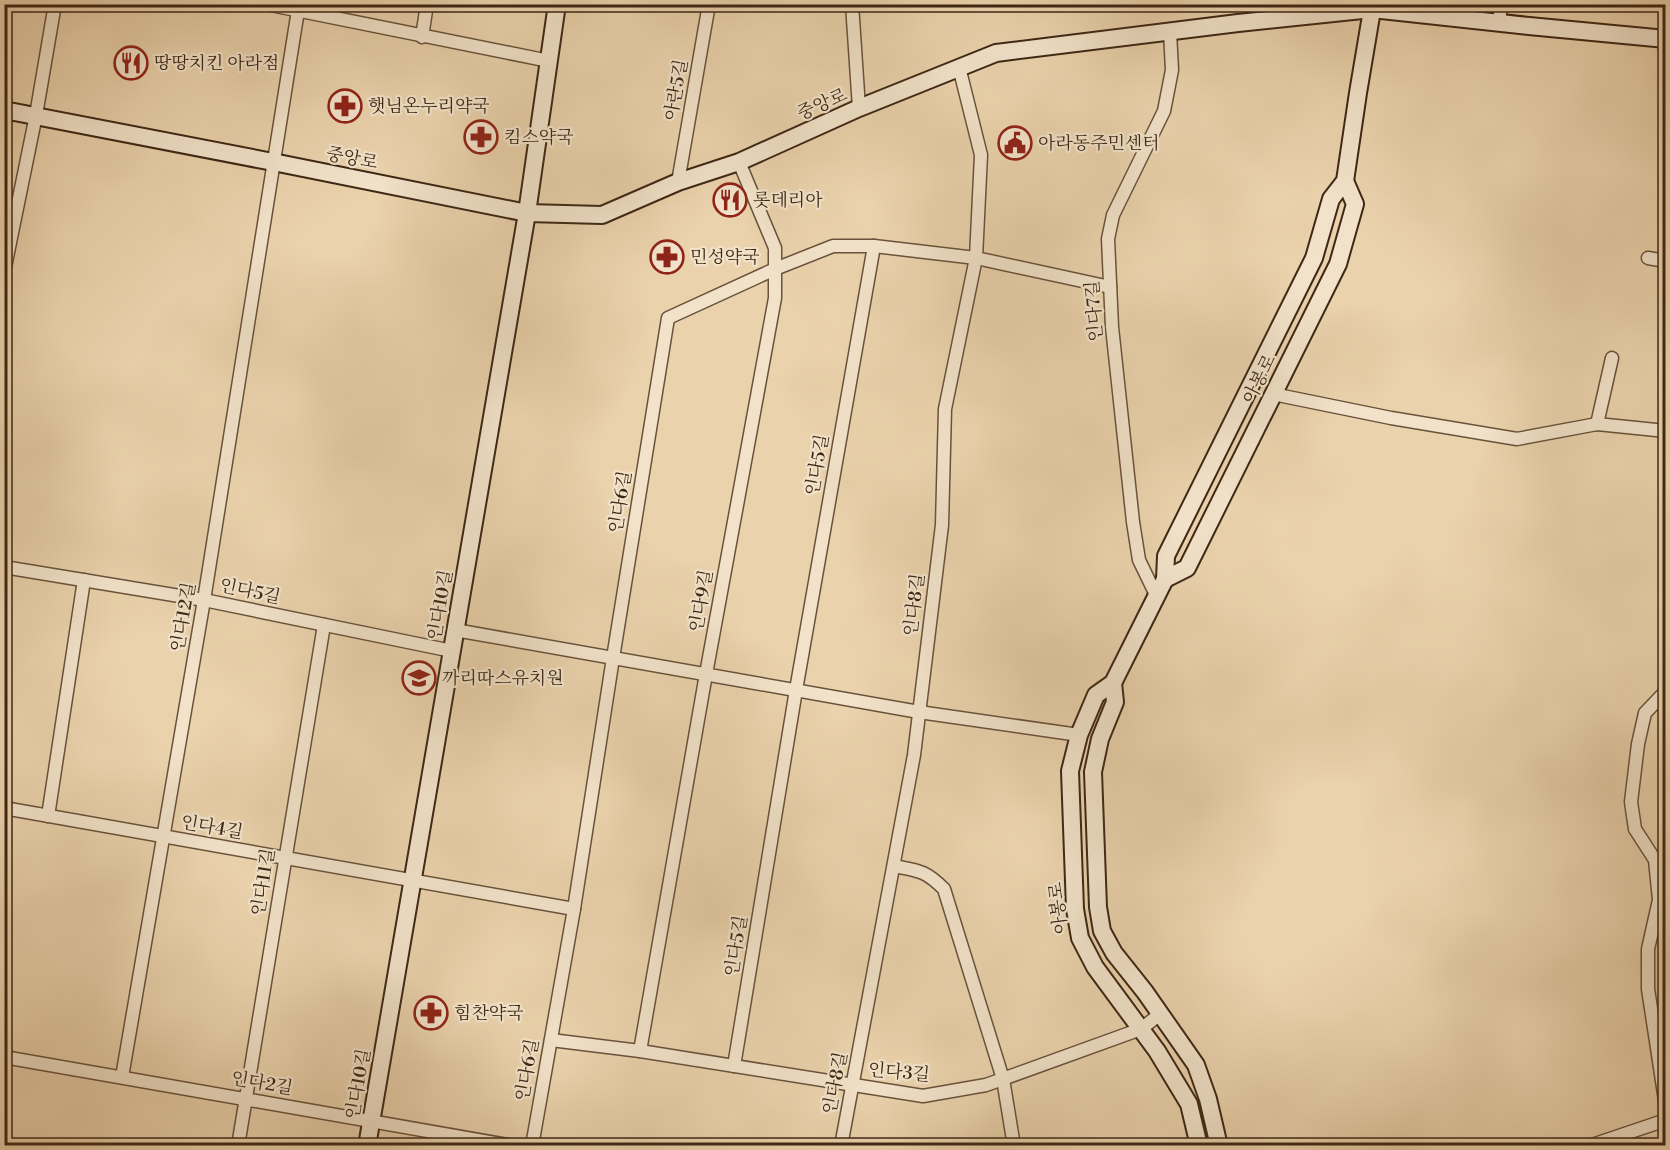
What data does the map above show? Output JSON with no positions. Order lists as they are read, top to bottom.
{
  "streets": {
    "main road": ["중앙로", "아봉로", "인다10길"],
    "street": [
      "아란5길",
      "인다7길",
      "인다5길",
      "인다6길",
      "인다9길",
      "인다8길",
      "인다12길",
      "인다4길",
      "인다11길",
      "인다3길",
      "인다2길"
    ]
  },
  "crossings": [
    ["아란5길", "중앙로"],
    ["중앙로", "인다7길"],
    ["중앙로", "아봉로"],
    ["중앙로", "인다9길"],
    ["중앙로", "인다10길"],
    ["중앙로", "인다8길"],
    ["중앙로", "인다12길"],
    ["인다7길", "아봉로"],
    ["인다7길", "인다6길"],
    ["아봉로", "인다3길"],
    ["인다5길", "인다6길"],
    ["인다5길", "인다10길"],
    ["인다5길", "인다12길"],
    ["인다5길", "인다11길"],
    ["인다5길", "인다3길"],
    ["인다6길", "인다9길"],
    ["인다6길", "인다8길"],
    ["인다6길", "인다4길"],
    ["인다6길", "인다3길"],
    ["인다9길", "인다3길"],
    ["인다10길", "인다4길"],
    ["인다10길", "인다2길"],
    ["인다8길", "인다3길"],
    ["인다12길", "인다4길"],
    ["인다12길", "인다2길"],
    ["인다4길", "인다11길"],
    ["인다11길", "인다2길"]
  ],
  "places": {
    "restaurant": ["땅땅치킨 아라점", "롯데리아"],
    "pharmacy": [
      "햇님온누리약국",
      "킴스약국",
      "민성약국",
      "힘찬약국"
    ],
    "public building": ["아라동주민센터"],
    "school or university": ["까리따스유치원"]
  }
}
